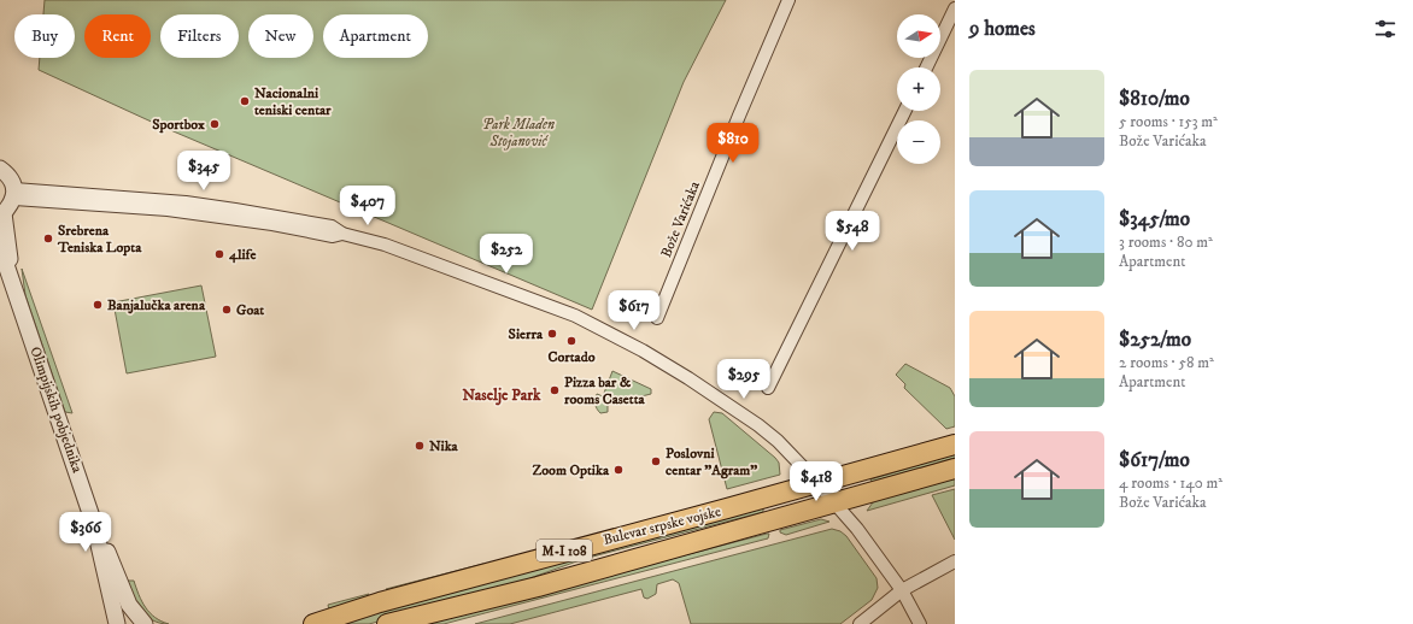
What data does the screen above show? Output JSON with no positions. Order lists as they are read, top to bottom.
{
  "streets": {
    "main road": ["Bulevar srpske vojske", "M-I 108"],
    "street": ["Bože Varićaka", "Olimpijskih pobjednika"]
  },
  "districts": ["Naselje Park"],
  "parks": ["Park Mladen Stojanović"],
  "places": [
    "Nacionalni teniski centar",
    "Sportbox",
    "Srebrena Teniska Lopta",
    "4life",
    "Banjalučka arena",
    "Goat",
    "Sierra",
    "Cortado",
    "Pizza bar & rooms Casetta",
    "Nika",
    "Poslovni centar \"Agram\"",
    "Zoom Optika"
  ],
  "north": "right",
  "page": {
    "heading": "9 homes",
    "map_buttons": ["+", "−"],
    "chip": [
      "Buy",
      "Rent",
      "Filters",
      "New",
      "Apartment"
    ],
    "list": [
      {
        "name": "$810/mo",
        "note": "5 rooms · 153 m² · Bože Varićaka"
      },
      {
        "name": "$345/mo",
        "note": "3 rooms · 80 m² · Apartment"
      },
      {
        "name": "$252/mo",
        "note": "2 rooms · 58 m² · Apartment"
      },
      {
        "name": "$617/mo",
        "note": "4 rooms · 140 m² · Bože Varićaka"
      }
    ],
    "price": [
      "$810",
      "$345",
      "$407",
      "$548",
      "$252",
      "$617",
      "$295",
      "$418",
      "$366"
    ]
  }
}
